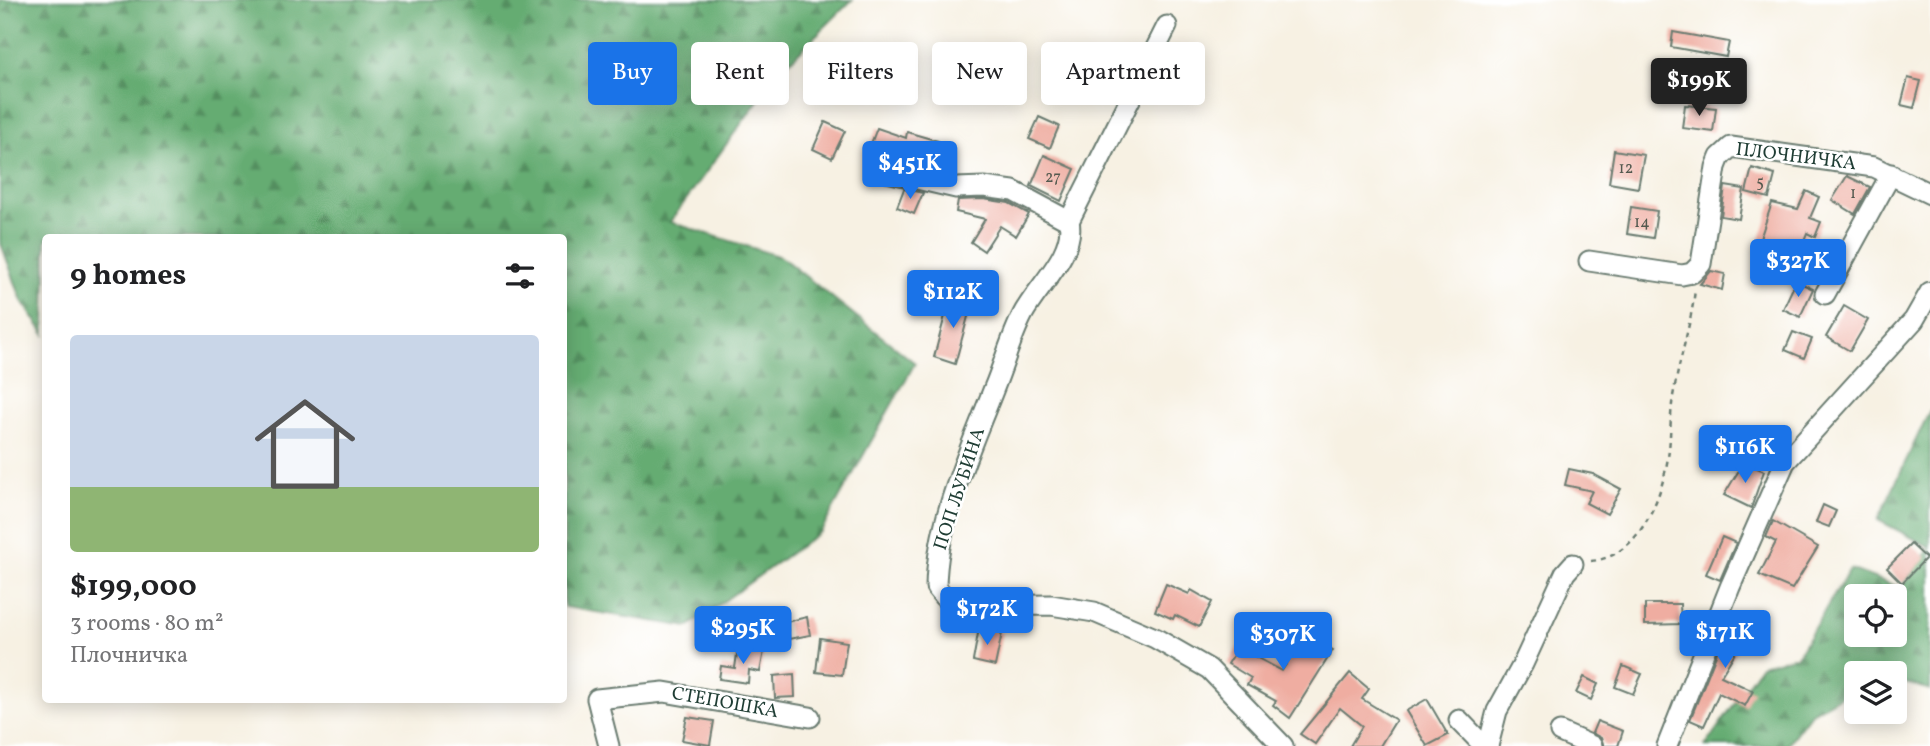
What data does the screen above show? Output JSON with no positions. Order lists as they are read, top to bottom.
{
  "streets": {
    "street": ["ПЛОЧНИЧКА", "ПОП ЉУБИНА", "СТЕПОШКА"]
  },
  "house_numbers": [
    "12",
    "27",
    "5",
    "1",
    "14"
  ],
  "page": {
    "chip": [
      "Buy",
      "Rent",
      "Filters",
      "New",
      "Apartment"
    ],
    "price": [
      "$199K",
      "$451K",
      "$327K",
      "$112K",
      "$116K",
      "$172K",
      "$295K",
      "$171K",
      "$307K"
    ],
    "heading": "9 homes",
    "list": [
      {
        "name": "$199,000",
        "note": "3 rooms · 80 m² · Плочничка"
      }
    ]
  }
}
